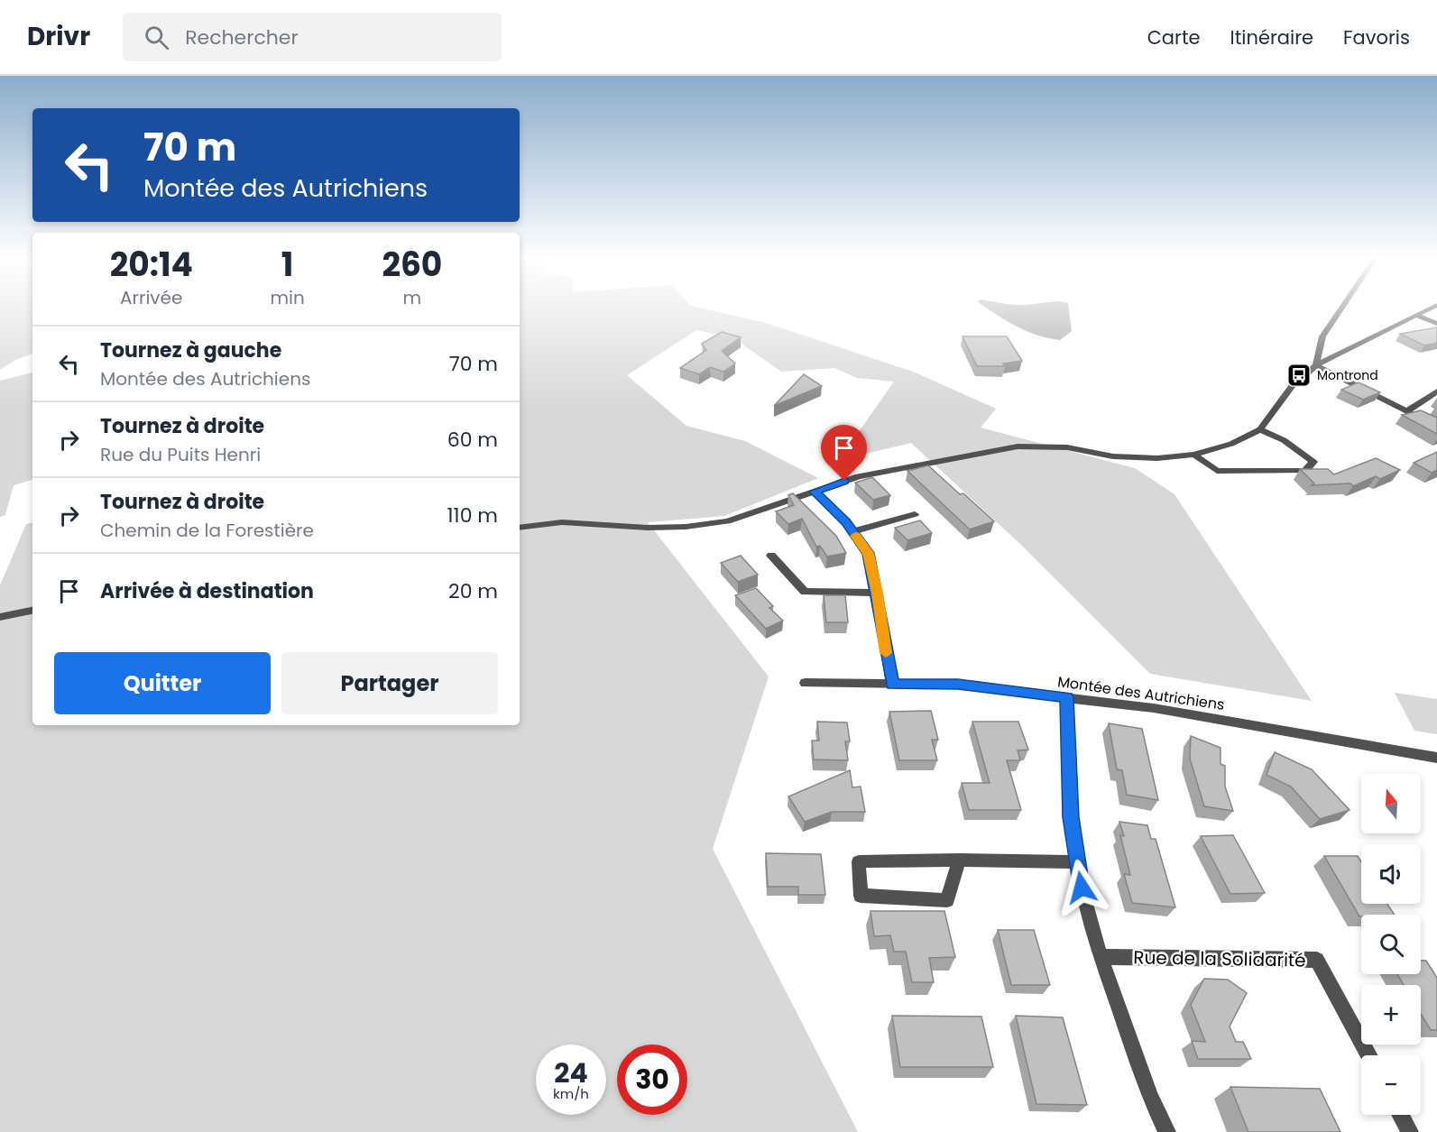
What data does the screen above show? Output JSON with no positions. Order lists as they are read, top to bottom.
{
  "streets": {
    "street": ["Montée des Autrichiens", "Rue de la Solidarité"]
  },
  "places": {
    "bus stop": ["Montrond"]
  },
  "north": "top",
  "page": {
    "header": "Drivr",
    "search": "Rechercher",
    "nav": ["Carte", "Itinéraire", "Favoris"],
    "turn": ["70 m", "Montée des Autrichiens"],
    "eta": [
      "20:14",
      "Arrivée",
      "1",
      "min",
      "260",
      "m"
    ],
    "list": [
      {
        "name": "Tournez à gauche",
        "note": "Montée des Autrichiens",
        "value": "70 m"
      },
      {
        "name": "Tournez à droite",
        "note": "Rue du Puits Henri",
        "value": "60 m"
      },
      {
        "name": "Tournez à droite",
        "note": "Chemin de la Forestière",
        "value": "110 m"
      },
      {
        "name": "Arrivée à destination",
        "value": "20 m"
      }
    ],
    "buttons": ["Quitter", "Partager"],
    "map_buttons": ["+", "−"],
    "speed": "24 km/h",
    "limit": "30"
  }
}
